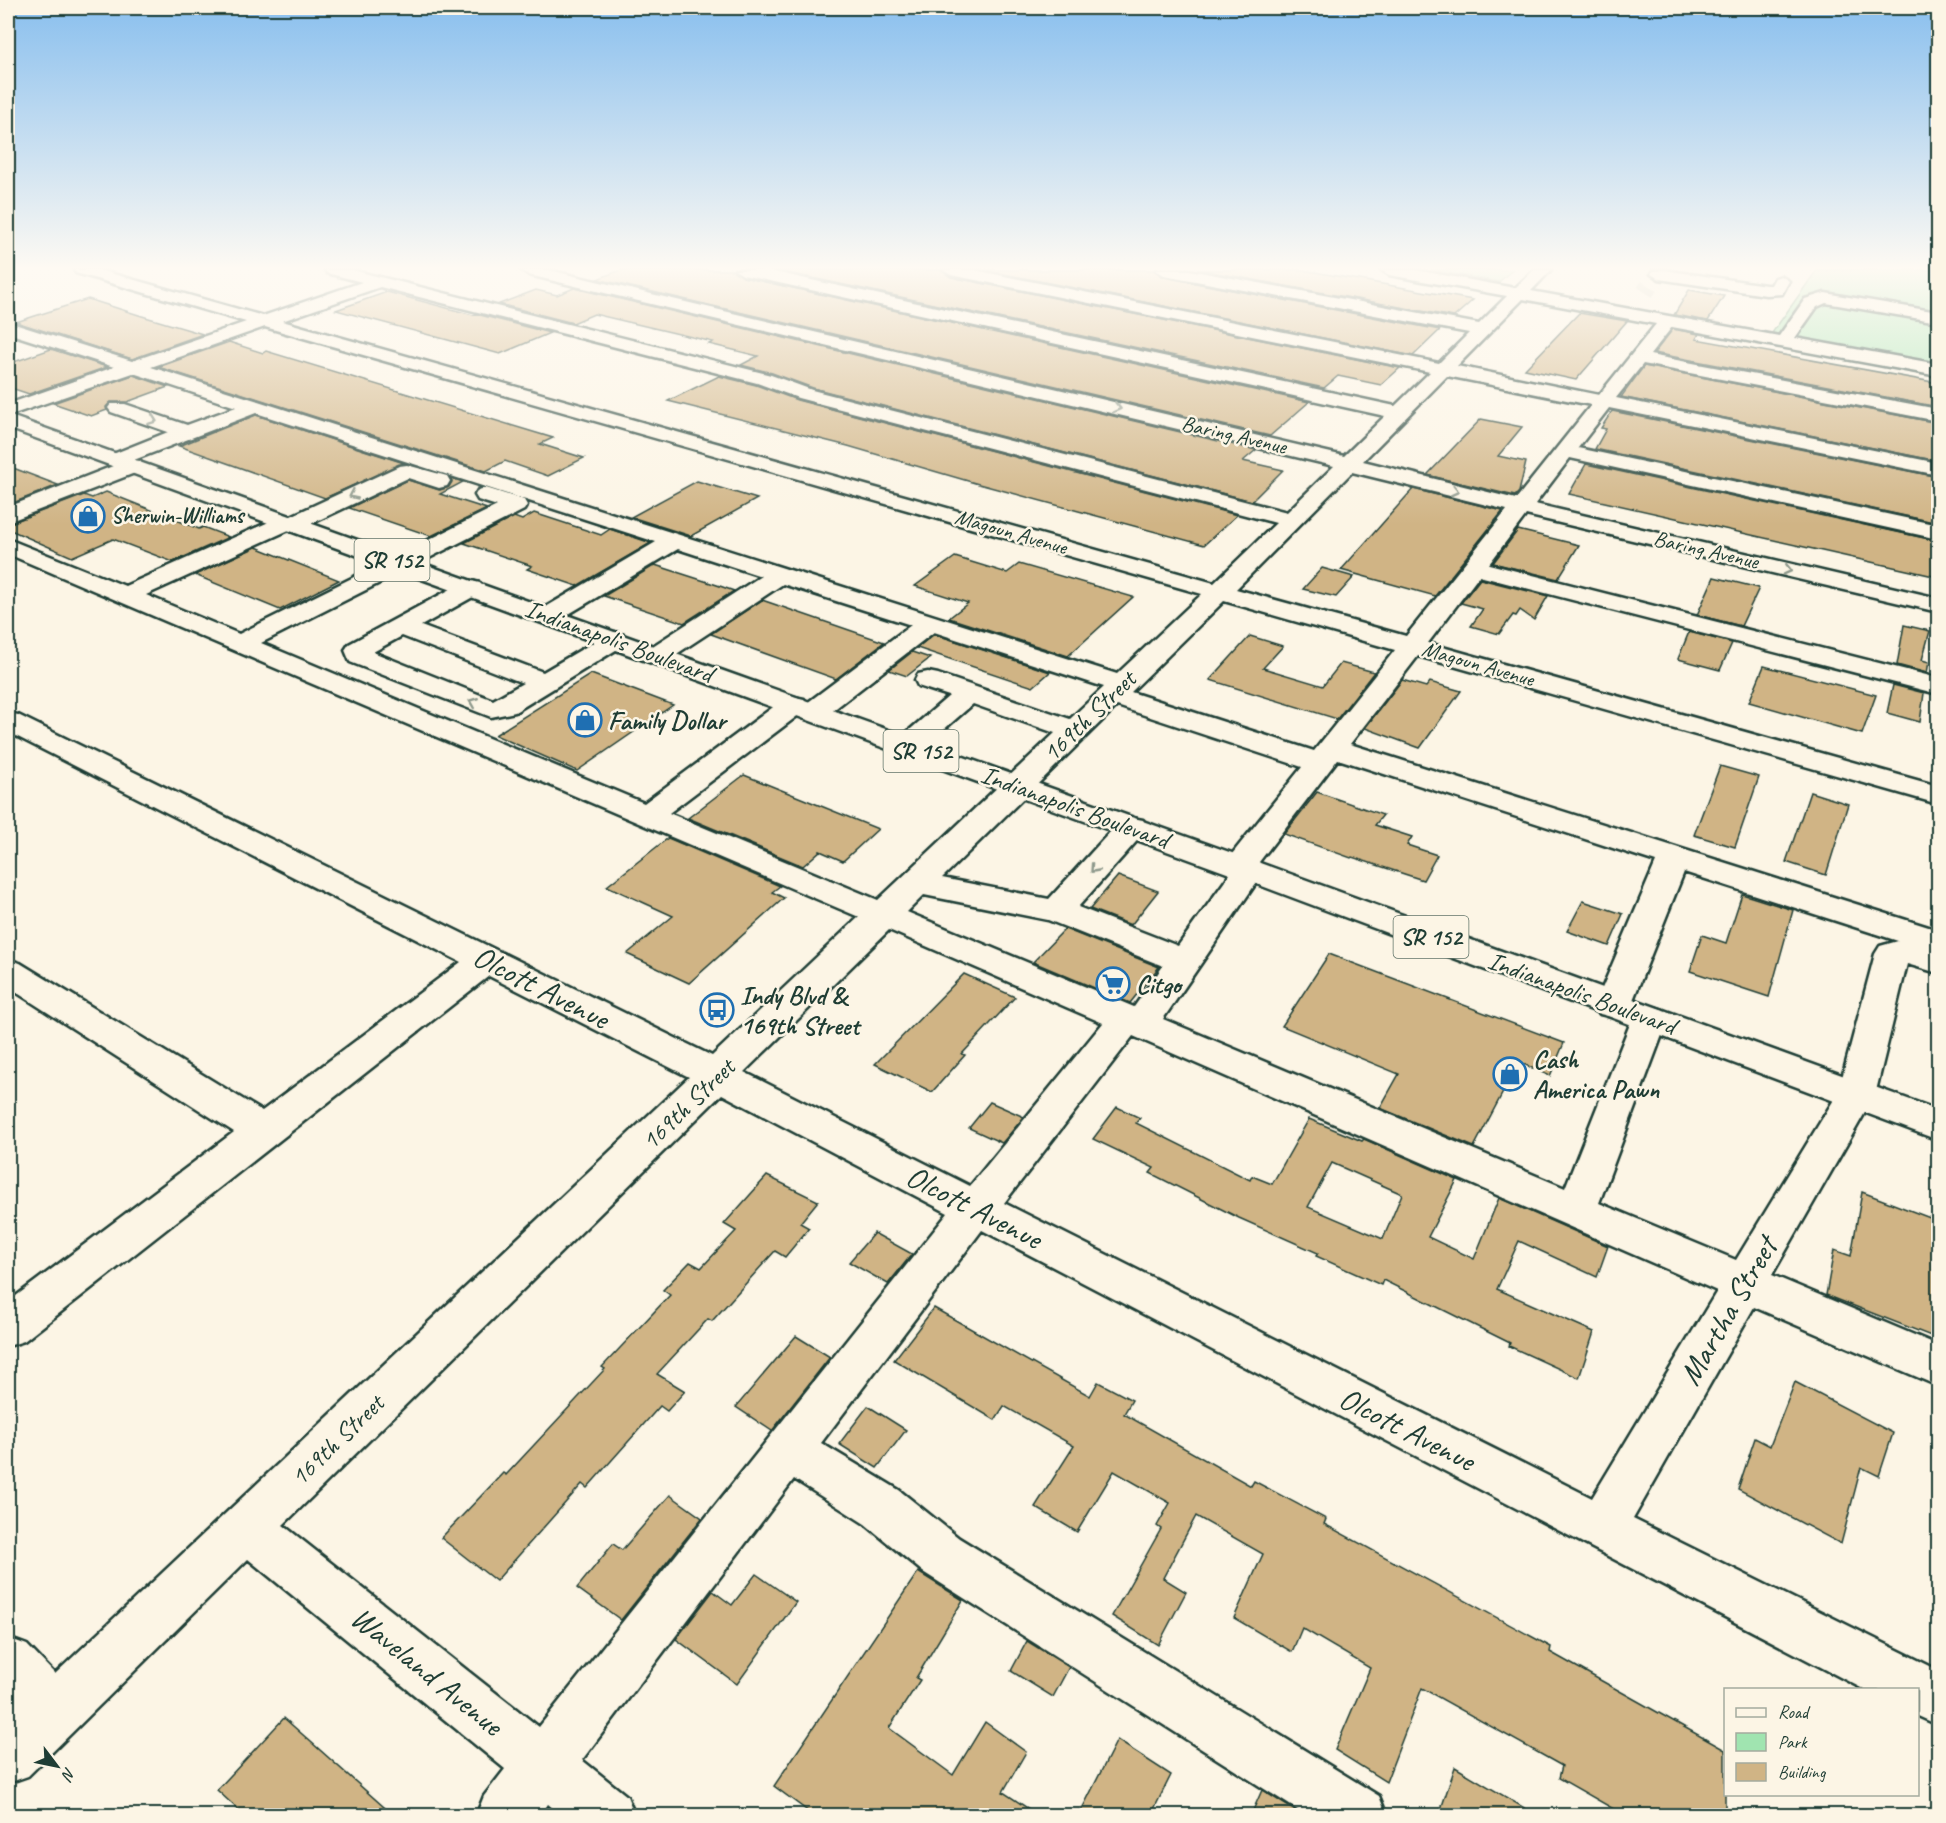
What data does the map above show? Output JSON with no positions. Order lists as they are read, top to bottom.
{
  "streets": {
    "street": [
      "Baring Avenue",
      "Magoun Avenue",
      "SR 152",
      "Indianapolis Boulevard",
      "169th Street",
      "Olcott Avenue",
      "Martha Street",
      "Waveland Avenue"
    ]
  },
  "crossings": [
    ["Baring Avenue", "169th Street"],
    ["Magoun Avenue", "169th Street"],
    ["Indianapolis Boulevard", "169th Street"],
    ["Indianapolis Boulevard", "Martha Street"],
    ["169th Street", "Olcott Avenue"],
    ["169th Street", "Waveland Avenue"],
    ["Olcott Avenue", "Martha Street"]
  ],
  "places": {
    "shop": ["Sherwin-Williams", "Family Dollar", "Cash America Pawn"],
    "supermarket": ["Citgo"],
    "bus stop": ["Indy Blvd & 169th Street"]
  },
  "legend": ["Road", "Park", "Building"],
  "north": "bottom right"
}
